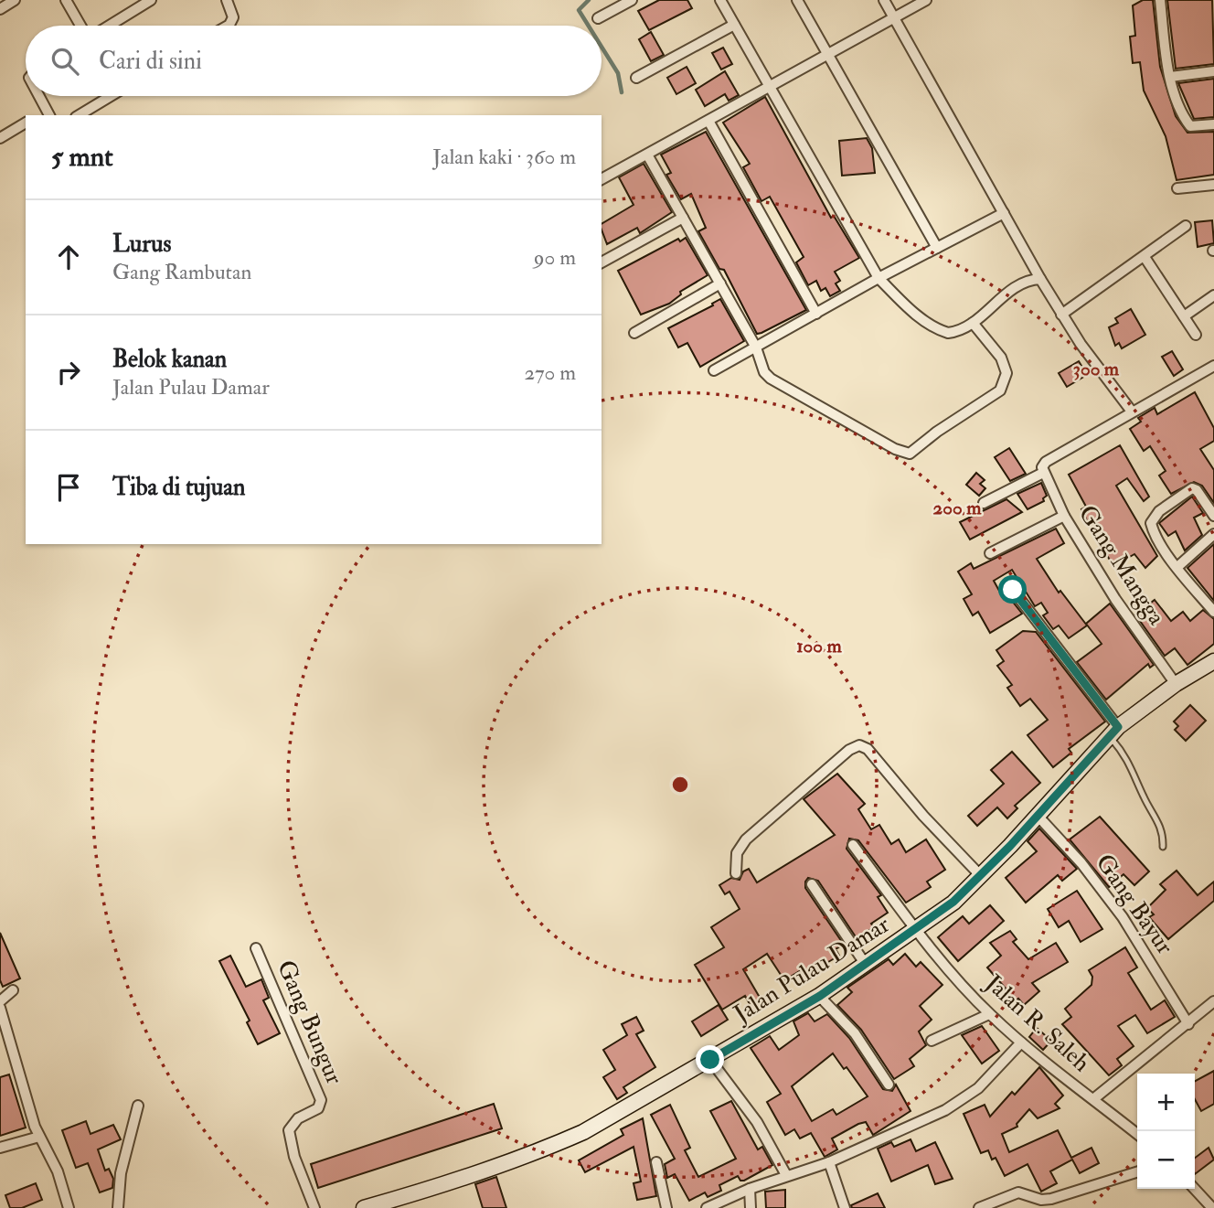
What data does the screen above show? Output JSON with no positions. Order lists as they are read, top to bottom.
{
  "streets": {
    "street": [
      "Gang Mangga",
      "Gang Bayur",
      "Jalan Pulau Damar",
      "Gang Bungur",
      "Jalan R. Saleh"
    ]
  },
  "crossings": [
    ["Gang Mangga", "Jalan Pulau Damar"],
    ["Gang Bayur", "Jalan Pulau Damar"],
    ["Jalan Pulau Damar", "Jalan R. Saleh"]
  ],
  "page": {
    "search": "Cari di sini",
    "heading": ["5 mnt", "Jalan kaki · 360 m"],
    "list": [
      ["Lurus", "Gang Rambutan", "90 m"],
      ["Belok kanan", "Jalan Pulau Damar", "270 m"],
      "Tiba di tujuan"
    ],
    "map_buttons": ["+", "−"]
  },
  "rings": ["300 m", "200 m", "100 m"]
}
